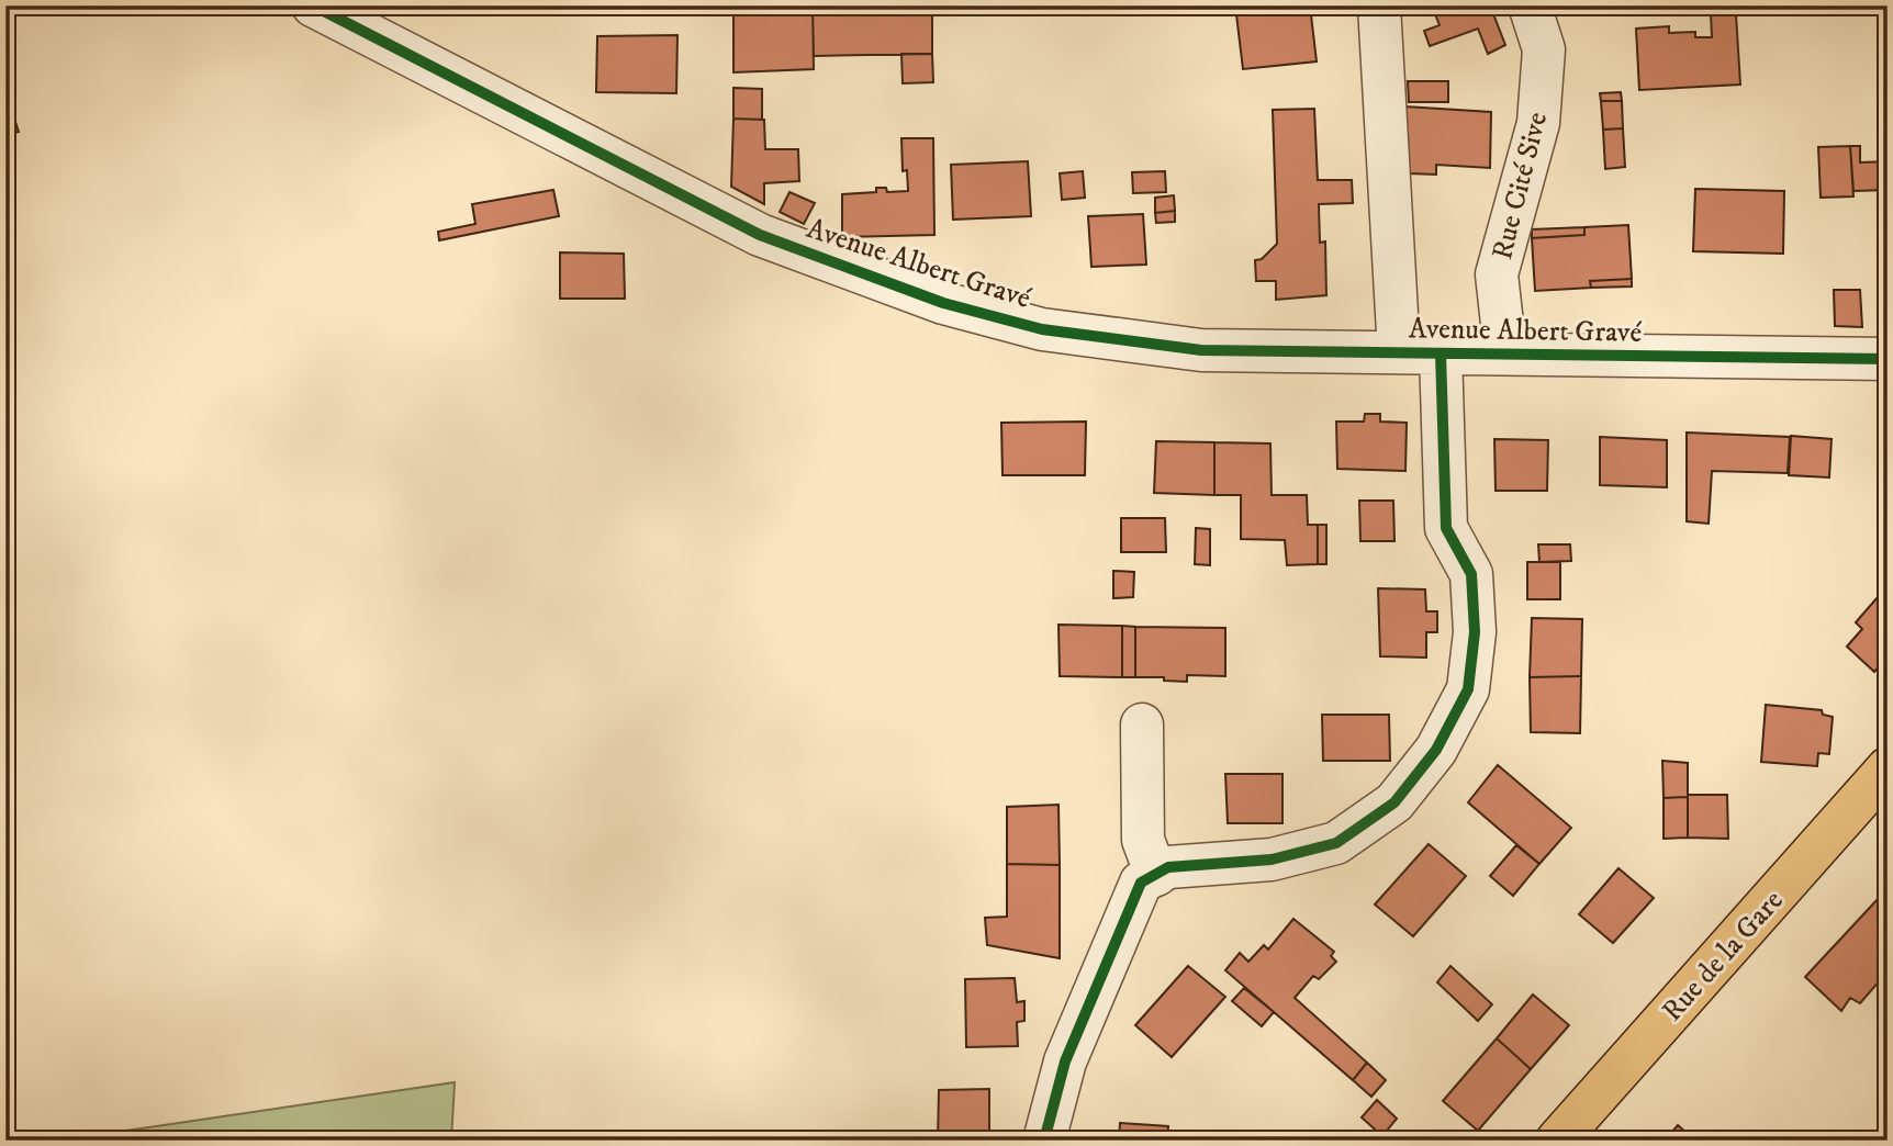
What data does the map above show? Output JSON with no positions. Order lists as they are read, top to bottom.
{
  "streets": {
    "main road": ["Rue de la Gare"],
    "street": ["Rue Cité Sive", "Avenue Albert Gravé"]
  },
  "crossings": [
    ["Rue Cité Sive", "Avenue Albert Gravé"]
  ]
}
